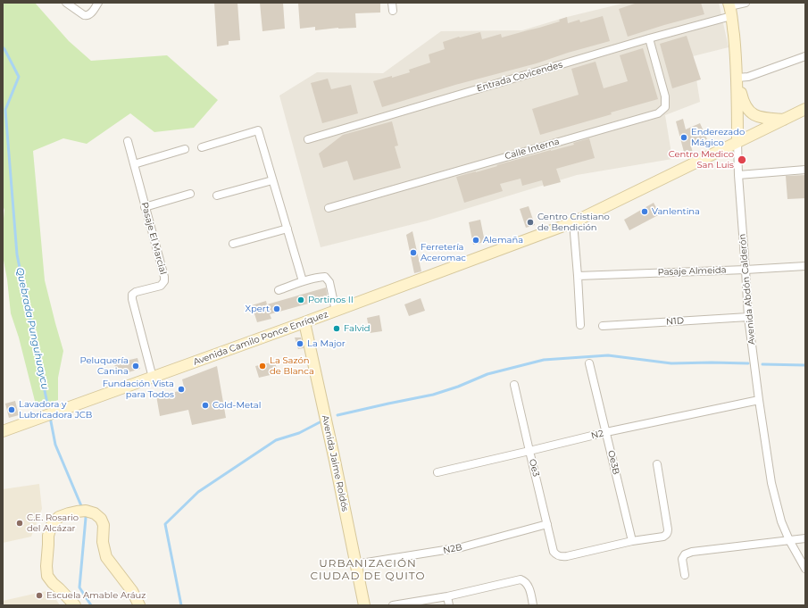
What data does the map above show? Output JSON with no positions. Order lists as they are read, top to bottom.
{
  "streets": {
    "main road": ["Avenida Abdón Calderón", "Avenida Camilo Ponce Enríquez", "Avenida Jaime Roldós"],
    "street": [
      "Entrada Covicendes",
      "Calle Interna",
      "Pasaje El Marcial",
      "Pasaje Almeida",
      "N1D",
      "N2",
      "Oe3B",
      "Oe3",
      "N2B"
    ]
  },
  "crossings": [
    ["Entrada Covicendes", "Calle Interna"],
    ["Entrada Covicendes", "Avenida Abdón Calderón"],
    ["Pasaje El Marcial", "Avenida Camilo Ponce Enríquez"],
    ["Pasaje Almeida", "Avenida Abdón Calderón"],
    ["Avenida Abdón Calderón", "N1D"],
    ["Avenida Abdón Calderón", "Avenida Camilo Ponce Enríquez"],
    ["Avenida Abdón Calderón", "N2"],
    ["Avenida Camilo Ponce Enríquez", "Avenida Jaime Roldós"],
    ["N2", "Oe3B"],
    ["N2", "Oe3"],
    ["Oe3B", "Oe3"],
    ["Avenida Jaime Roldós", "N2B"],
    ["Oe3", "N2B"]
  ],
  "districts": ["URBANIZACIÓN CIUDAD DE QUITO"],
  "water": ["Quebrada Punguhuaycu"],
  "places": [
    "Enderezado Mágico",
    "Centro Medico San Luis",
    "Vanlentina",
    "Centro Cristiano de Bendición",
    "Alemaña",
    "Ferretería Aceromac",
    "Portinos II",
    "Xpert",
    "Falvid",
    "La Major",
    "Peluquería Canina",
    "La Sazón de Blanca",
    "Fundación Vista para Todos",
    "Cold-Metal",
    "Lavadora y Lubricadora JCB",
    "C.E. Rosario del Alcázar",
    "Escuela Amable Aráuz"
  ]
}
